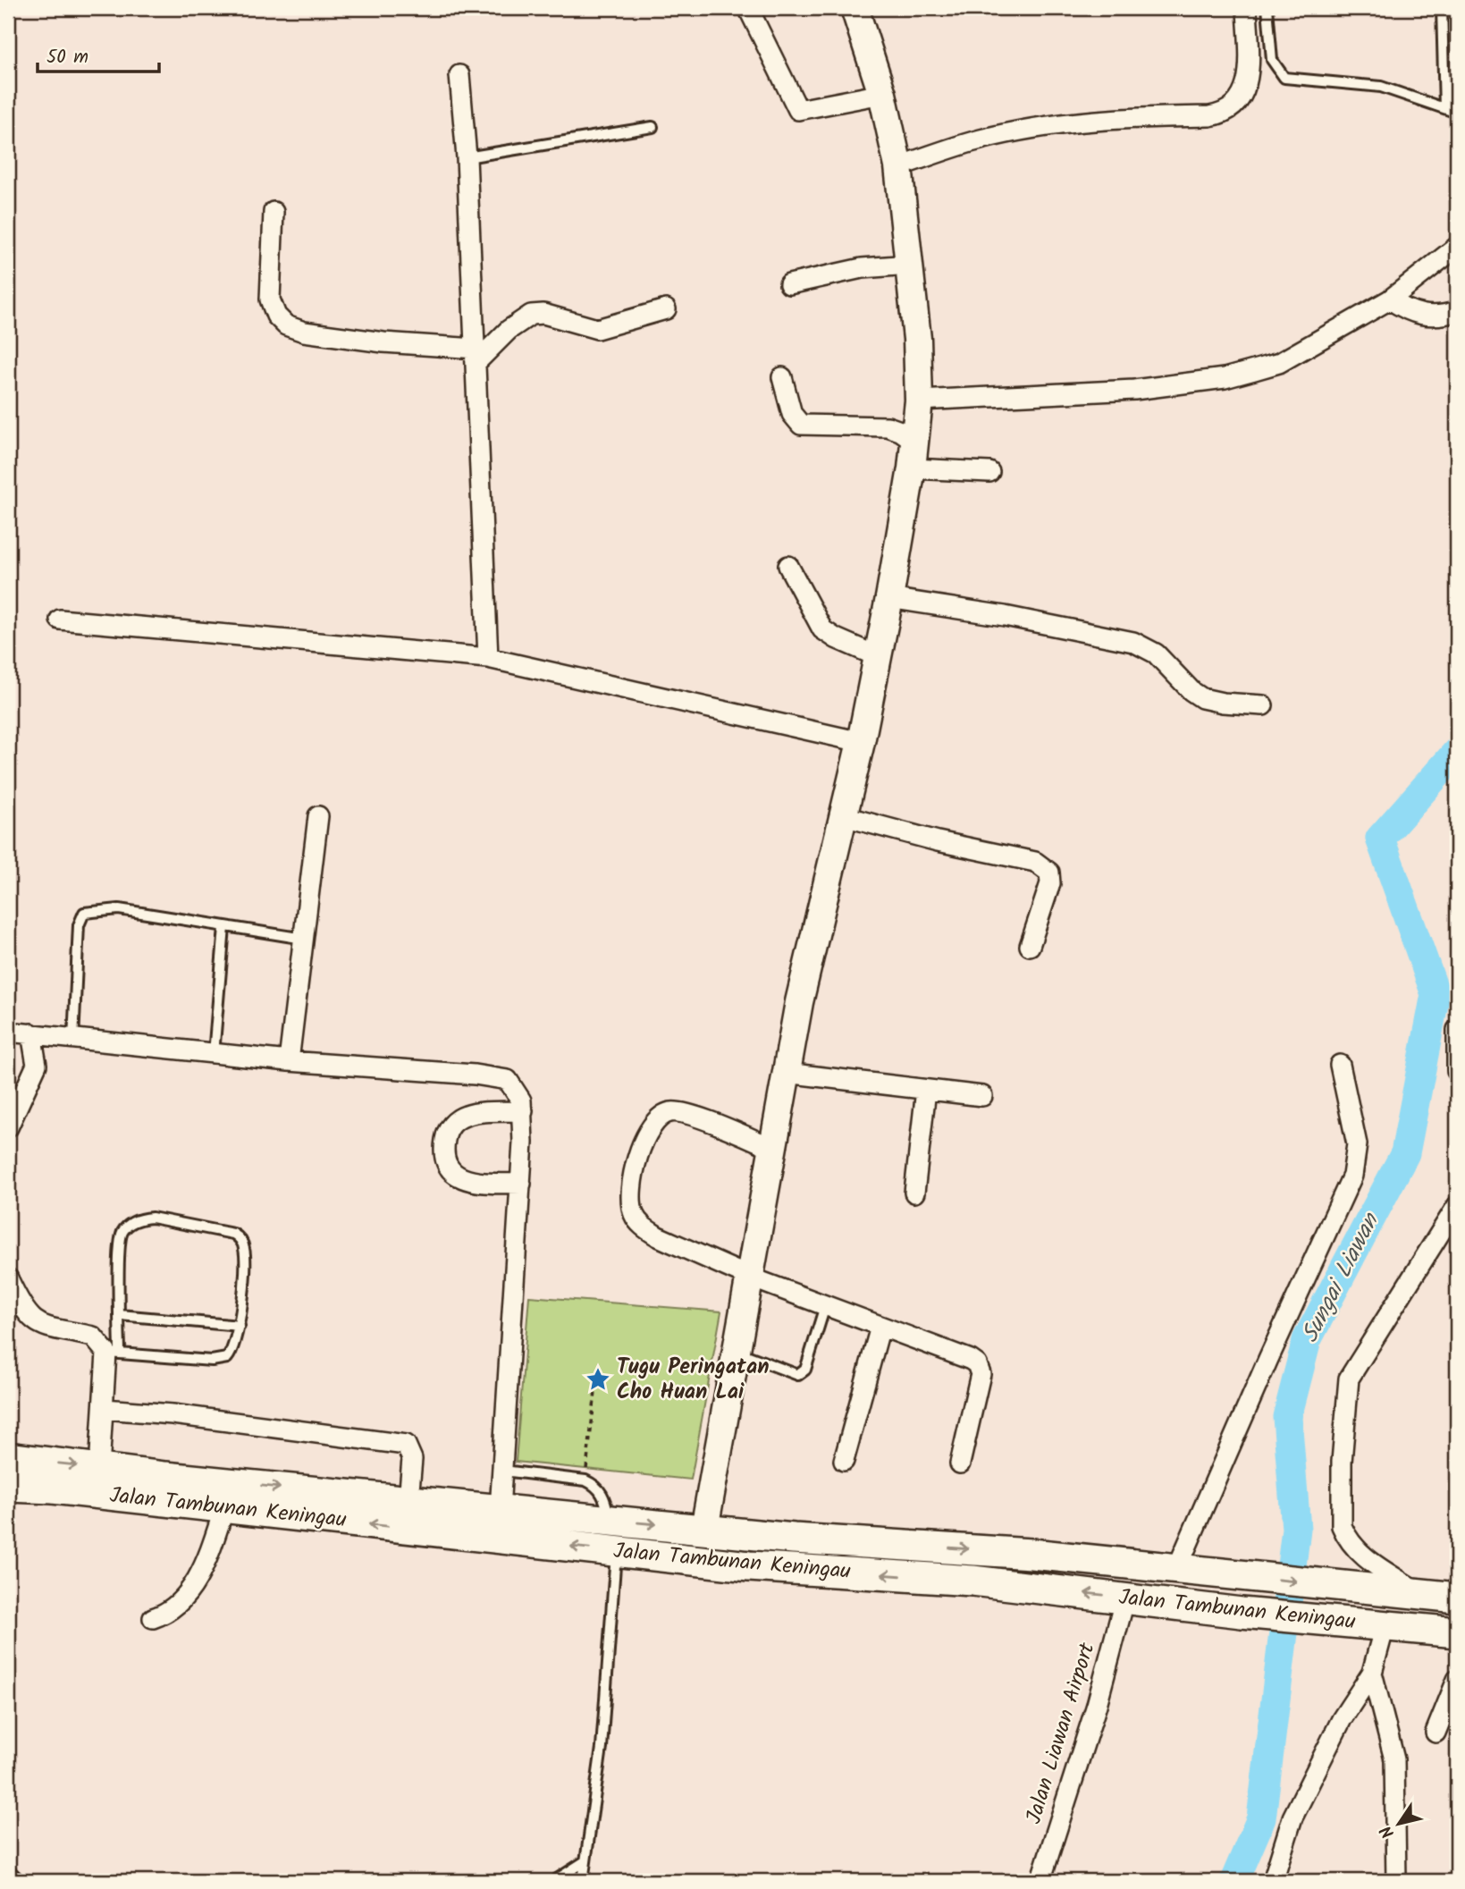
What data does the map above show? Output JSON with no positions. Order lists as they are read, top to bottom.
{
  "streets": {
    "main road": ["Jalan Tambunan Keningau"],
    "street": ["Jalan Liawan Airport"]
  },
  "crossings": [
    ["Jalan Tambunan Keningau", "Jalan Liawan Airport"]
  ],
  "water": ["Sungai Liawan"],
  "places": {
    "place": ["Tugu Peringatan Cho Huan Lai"]
  },
  "scale_bar": "50 m",
  "north": "bottom left"
}
